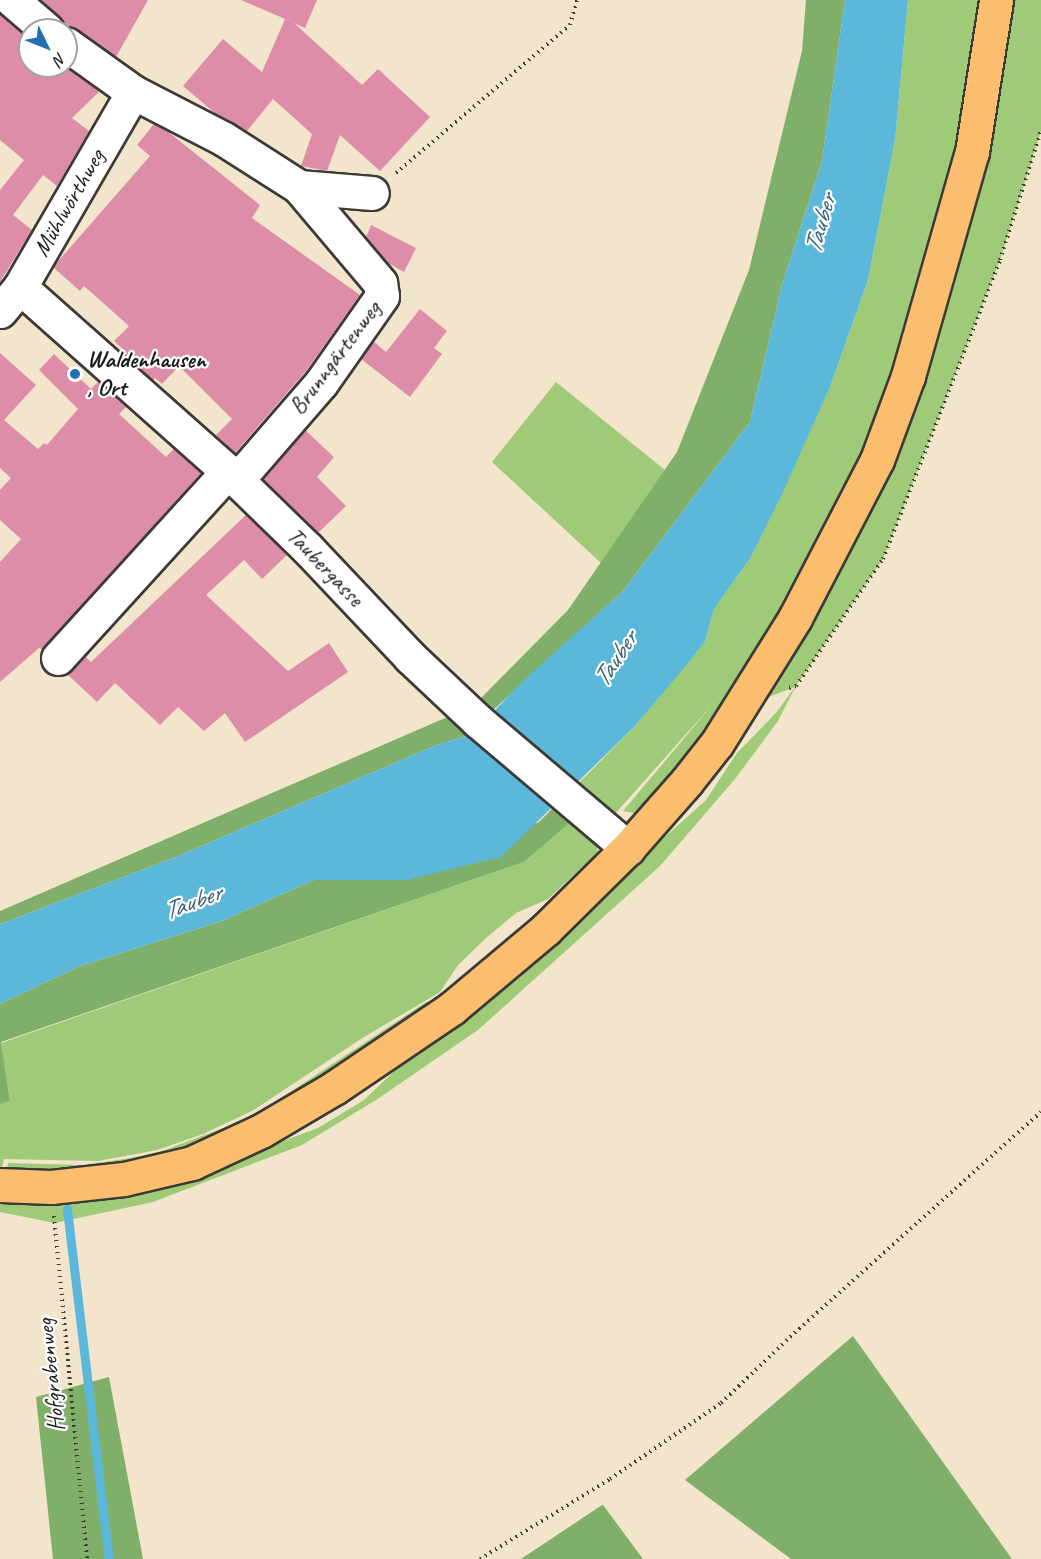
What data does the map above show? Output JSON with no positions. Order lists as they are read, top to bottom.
{
  "streets": {
    "street": ["Mühlwörthweg", "Brunngärtenweg", "Taubergasse"],
    "path": ["Hofgrabenweg"]
  },
  "crossings": [
    ["Mühlwörthweg", "Brunngärtenweg"],
    ["Mühlwörthweg", "Taubergasse"],
    ["Brunngärtenweg", "Taubergasse"]
  ],
  "water": ["Tauber"],
  "places": ["Waldenhausen , Ort"],
  "north": "bottom right"
}
